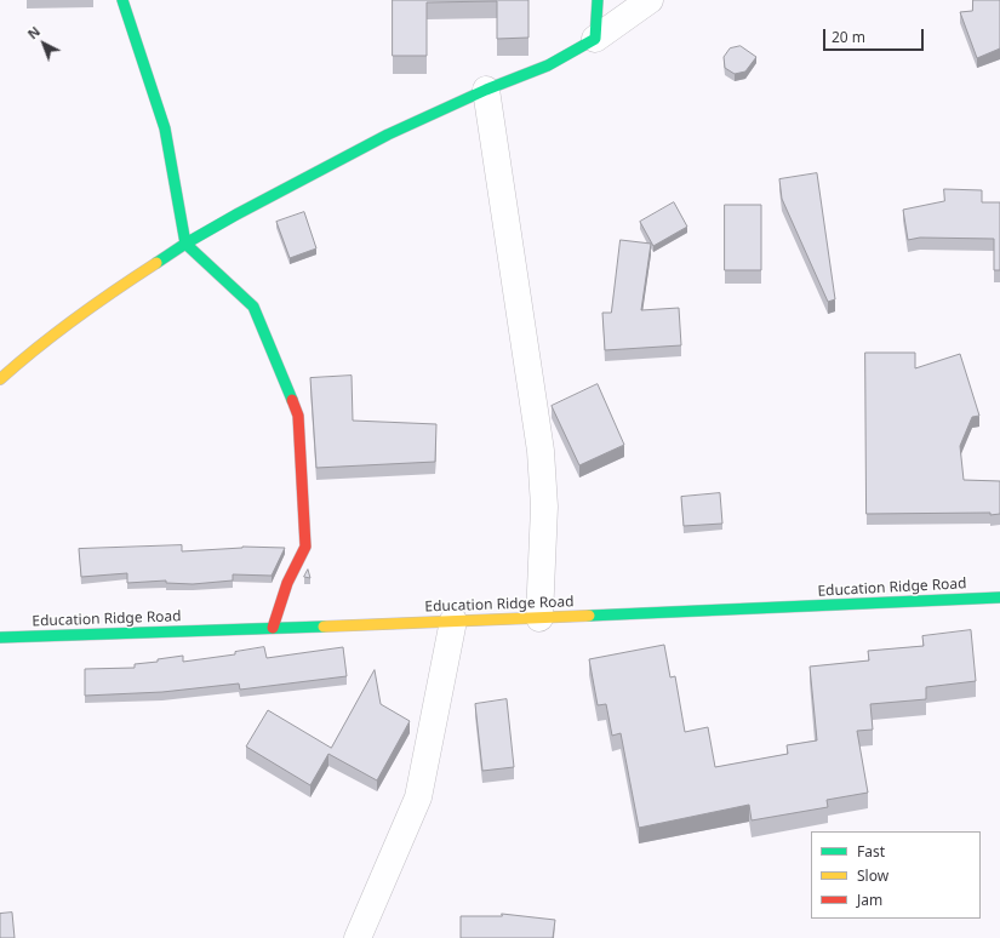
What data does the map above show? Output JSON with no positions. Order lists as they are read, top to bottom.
{
  "streets": {
    "street": ["Education Ridge Road"]
  },
  "legend": ["Fast", "Slow", "Jam"],
  "scale_bar": "20 m",
  "north": "top left"
}
